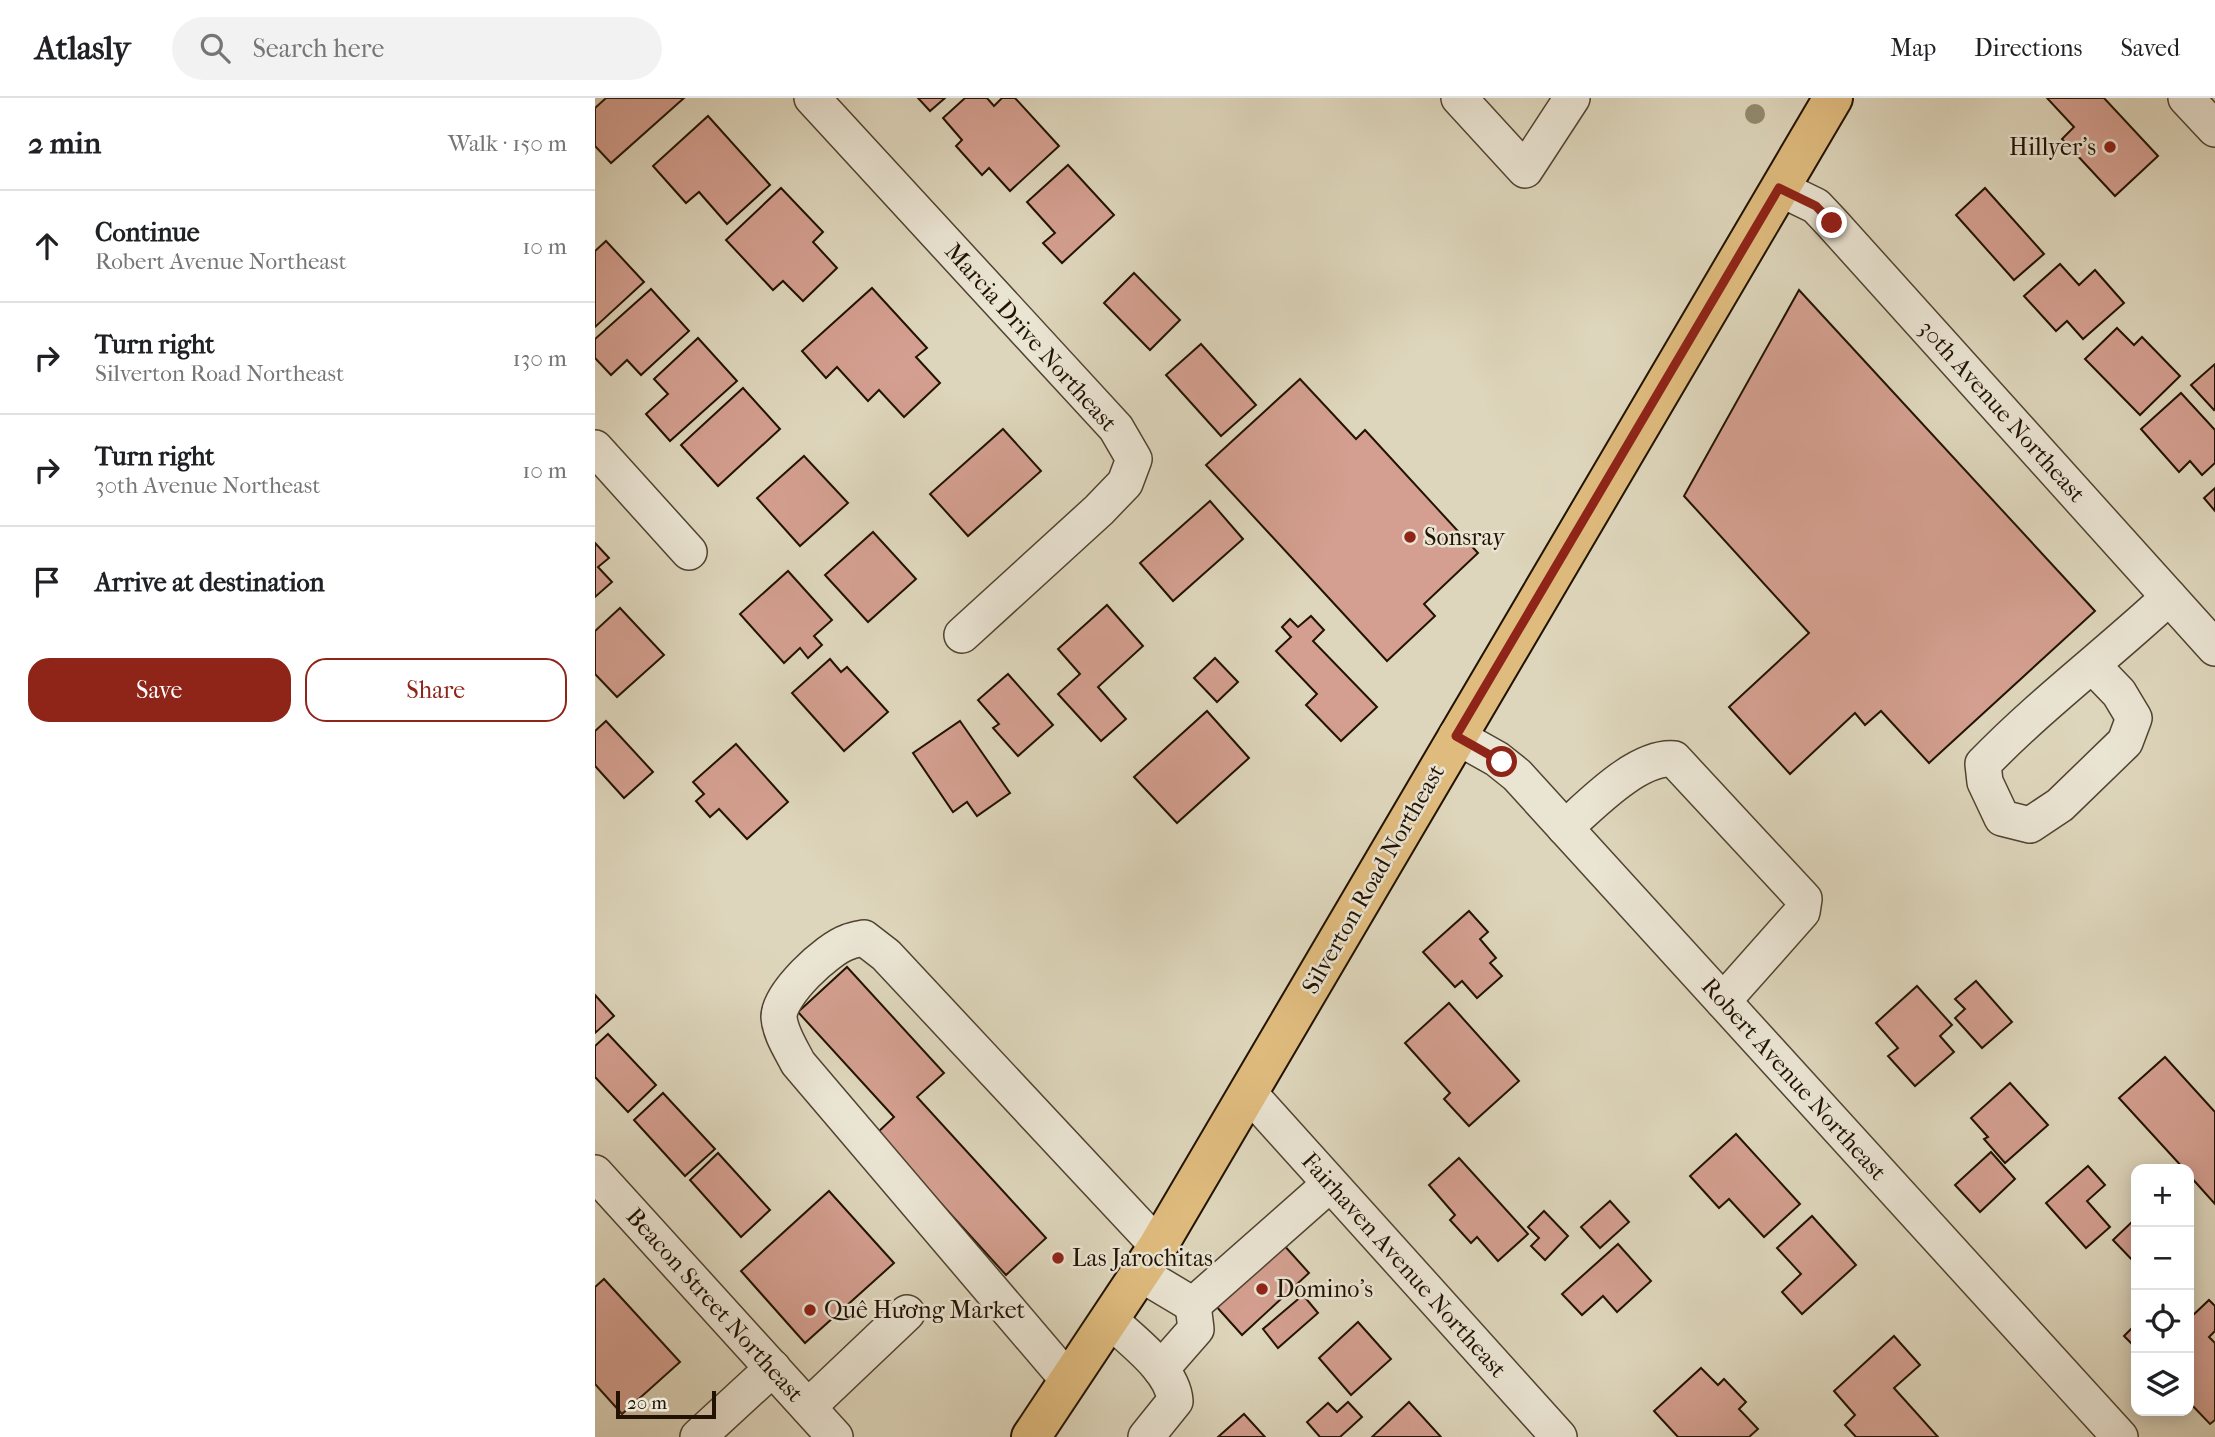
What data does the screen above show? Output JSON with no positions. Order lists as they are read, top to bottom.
{
  "streets": {
    "main road": ["Silverton Road Northeast"],
    "street": [
      "Marcia Drive Northeast",
      "30th Avenue Northeast",
      "Robert Avenue Northeast",
      "Fairhaven Avenue Northeast",
      "Beacon Street Northeast"
    ]
  },
  "crossings": [
    ["30th Avenue Northeast", "Silverton Road Northeast"],
    ["Silverton Road Northeast", "Robert Avenue Northeast"],
    ["Silverton Road Northeast", "Fairhaven Avenue Northeast"]
  ],
  "places": [
    "Hillyer's",
    "Sonsray",
    "Las Jarochitas",
    "Domino's",
    "Quê Hương Market"
  ],
  "scale_bar": "20 m",
  "page": {
    "header": "Atlasly",
    "search": "Search here",
    "nav": ["Map", "Directions", "Saved"],
    "heading": ["2 min", "Walk · 150 m"],
    "list": [
      ["Continue", "Robert Avenue Northeast", "10 m"],
      ["Turn right", "Silverton Road Northeast", "130 m"],
      ["Turn right", "30th Avenue Northeast", "10 m"],
      "Arrive at destination"
    ],
    "buttons": ["Save", "Share"],
    "map_buttons": ["+", "−"],
    "scale": "20 m"
  }
}
